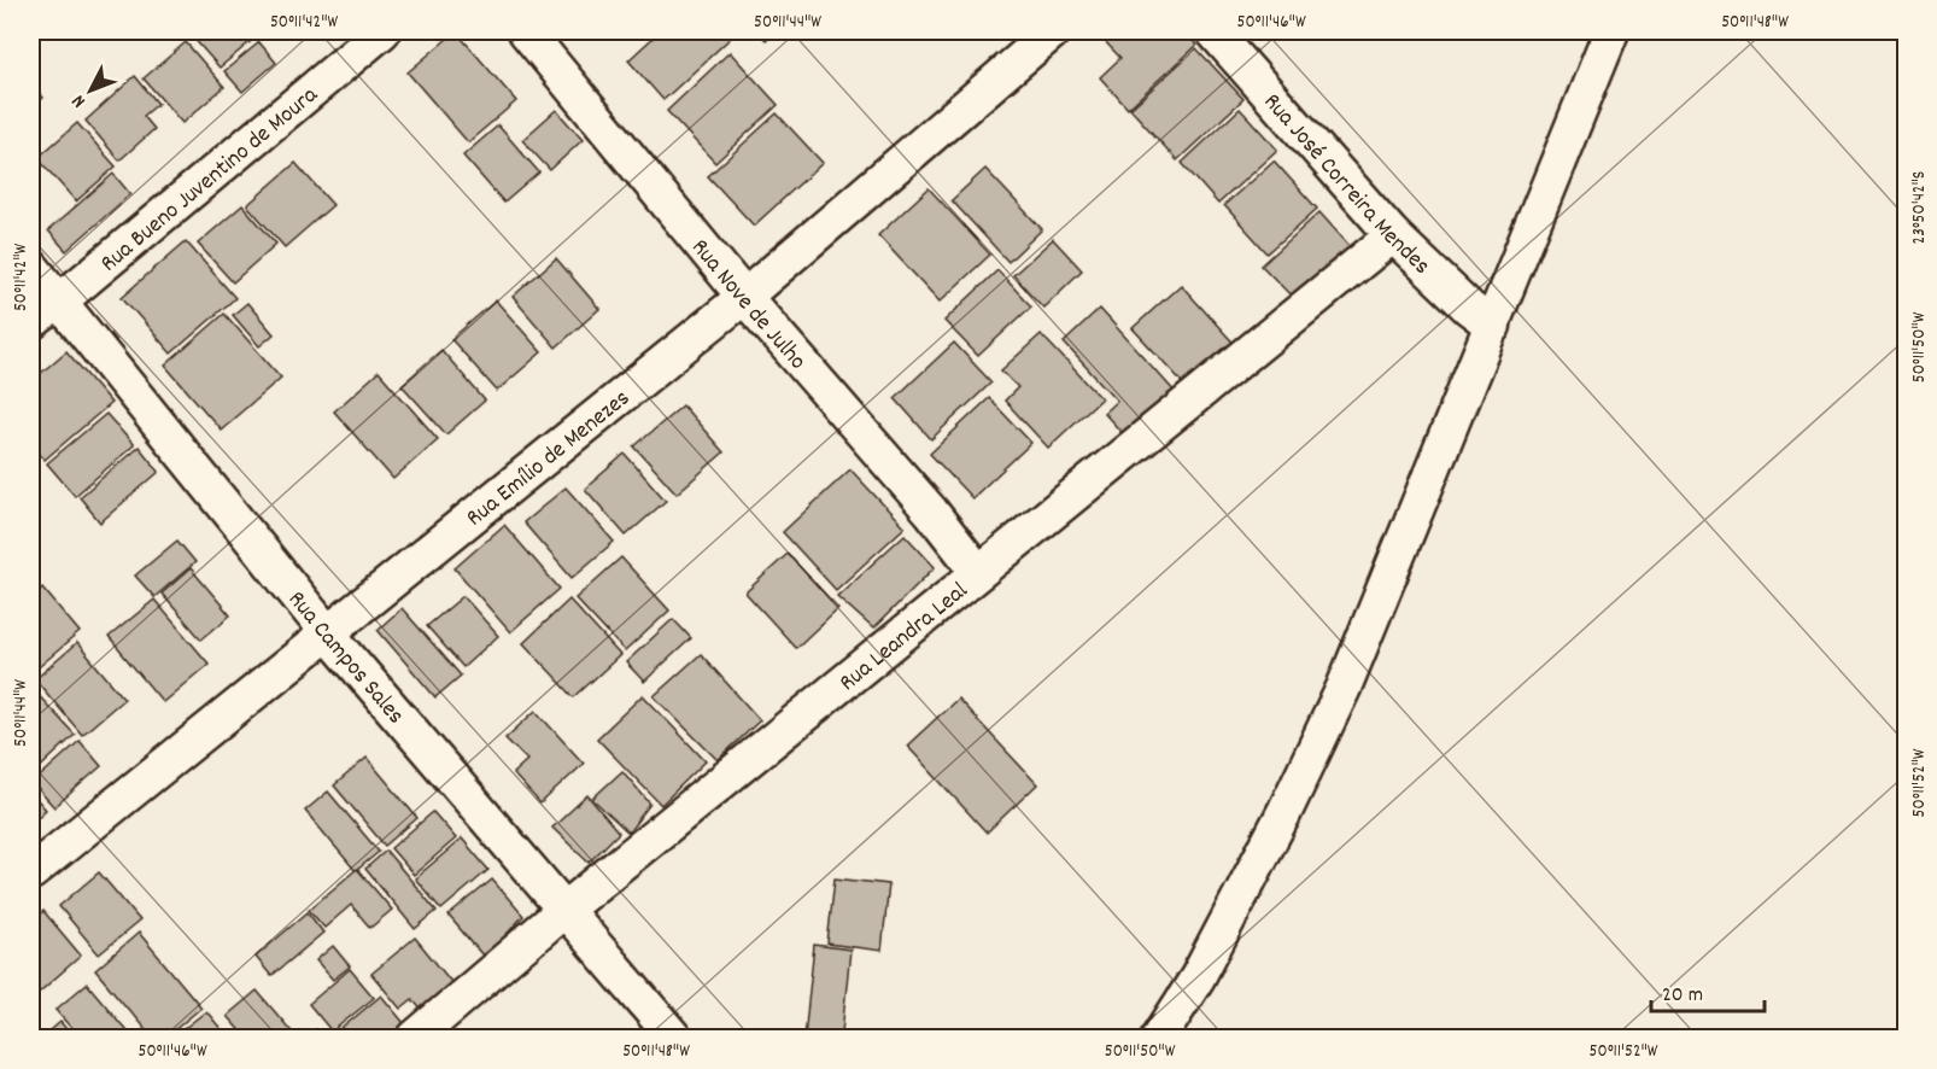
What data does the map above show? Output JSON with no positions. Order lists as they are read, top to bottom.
{
  "streets": {
    "street": [
      "Rua Bueno Juventino de Moura",
      "Rua José Correira Mendes",
      "Rua Nove de Julho",
      "Rua Emílio de Menezes",
      "Rua Leandra Leal",
      "Rua Campos Sales"
    ]
  },
  "crossings": [
    ["Rua Bueno Juventino de Moura", "Rua Campos Sales"],
    ["Rua José Correira Mendes", "Rua Leandra Leal"],
    ["Rua Nove de Julho", "Rua Emílio de Menezes"],
    ["Rua Nove de Julho", "Rua Leandra Leal"],
    ["Rua Emílio de Menezes", "Rua Campos Sales"],
    ["Rua Leandra Leal", "Rua Campos Sales"]
  ],
  "scale_bar": "20 m",
  "north": "bottom left",
  "coordinates": [
    "50°11'42\"W",
    "50°11'44\"W",
    "50°11'46\"W",
    "50°11'48\"W",
    "23°50'42\"S",
    "50°11'50\"W",
    "50°11'52\"W"
  ]
}
